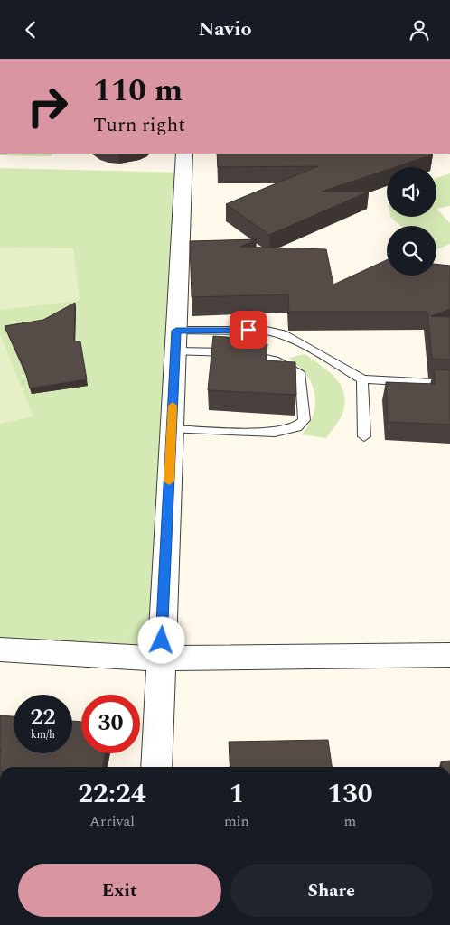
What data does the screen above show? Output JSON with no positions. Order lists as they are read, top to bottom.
{
  "page": {
    "header": "Navio",
    "turn": ["110 m", "Turn right"],
    "speed": "22 km/h",
    "limit": "30",
    "eta": [
      "22:24",
      "Arrival",
      "1",
      "min",
      "130",
      "m"
    ],
    "buttons": ["Exit", "Share"]
  }
}
